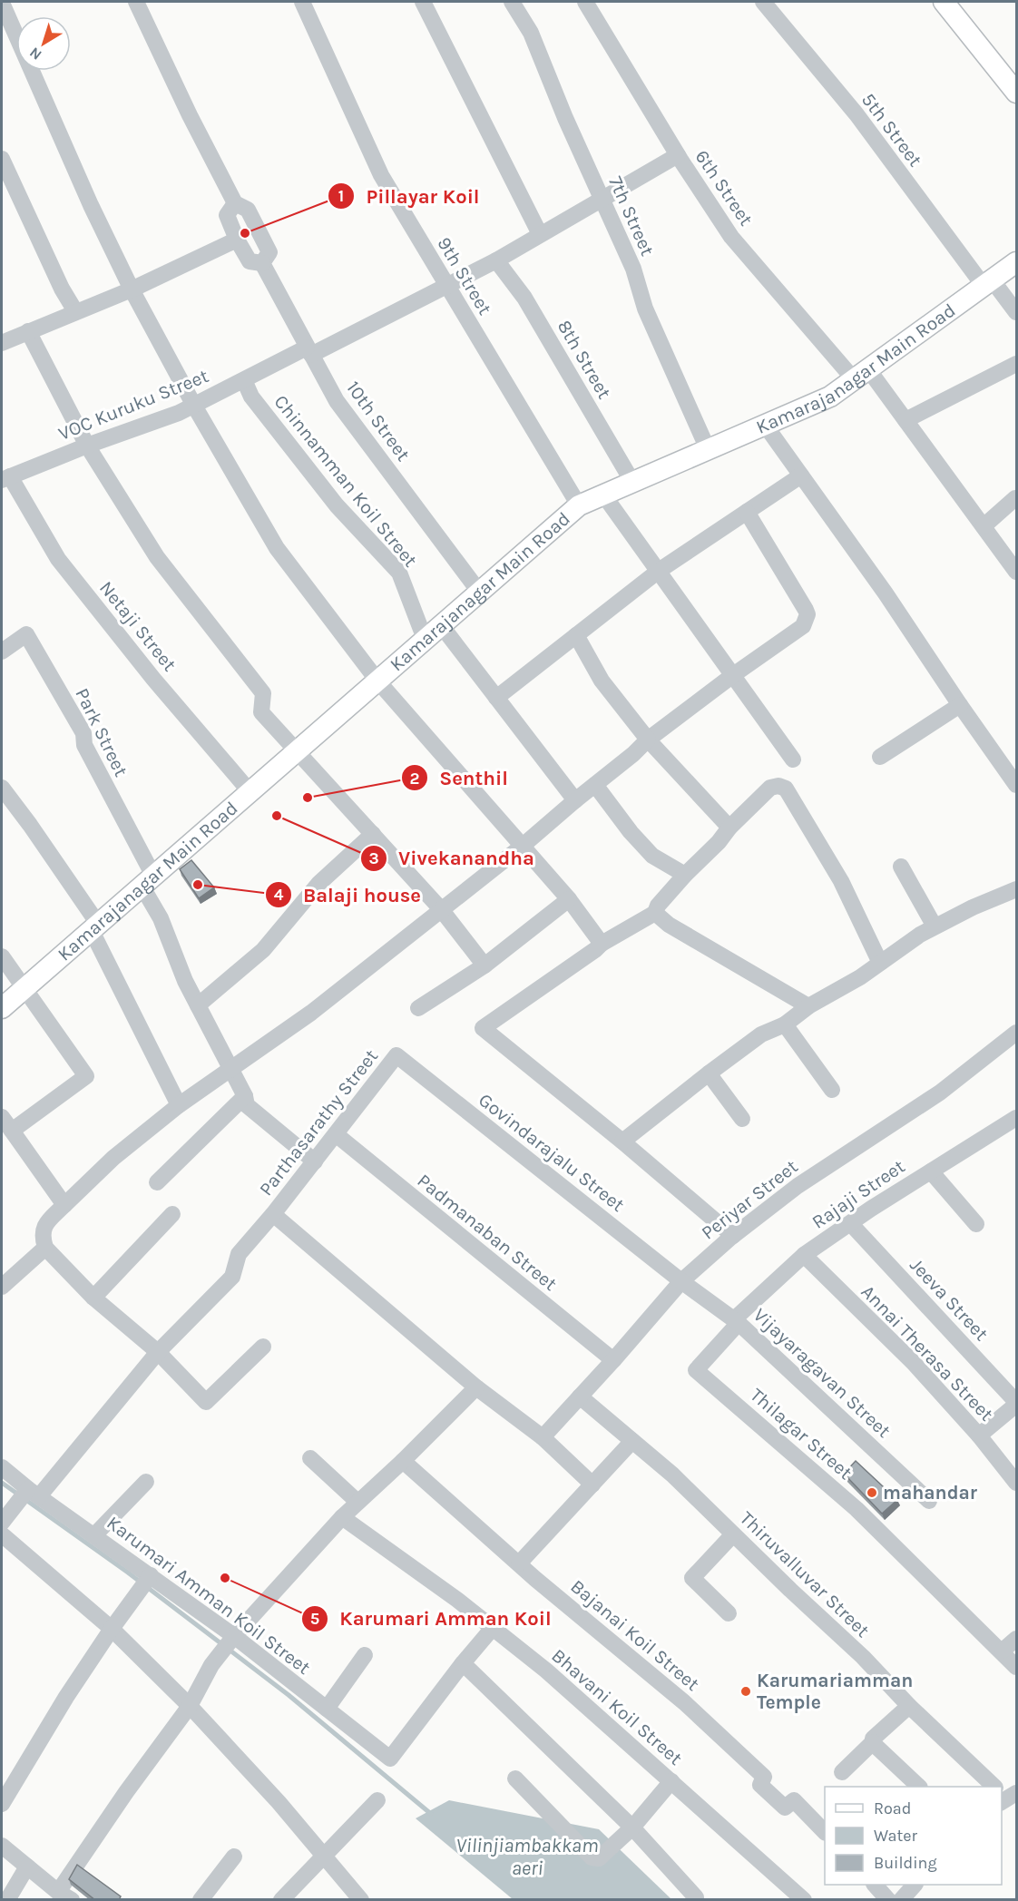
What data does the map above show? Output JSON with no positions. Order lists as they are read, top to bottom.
{
  "streets": {
    "main road": ["Kamarajanagar Main Road"],
    "street": [
      "5th Street",
      "6th Street",
      "7th Street",
      "9th Street",
      "8th Street",
      "VOC Kuruku Street",
      "10th Street",
      "Chinnamman Koil Street",
      "Netaji Street",
      "Park Street",
      "Parthasarathy Street",
      "Govindarajalu Street",
      "Rajaji Street",
      "Periyar Street",
      "Padmanaban Street",
      "Jeeva Street",
      "Annai Therasa Street",
      "Vijayaragavan Street",
      "Thilagar Street",
      "Thiruvalluvar Street",
      "Karumari Amman Koil Street",
      "Bajanai Koil Street",
      "Bhavani Koil Street"
    ]
  },
  "crossings": [
    ["5th Street", "Kamarajanagar Main Road"],
    ["6th Street", "Kamarajanagar Main Road"],
    ["6th Street", "VOC Kuruku Street"],
    ["7th Street", "Kamarajanagar Main Road"],
    ["7th Street", "VOC Kuruku Street"],
    ["9th Street", "Kamarajanagar Main Road"],
    ["9th Street", "VOC Kuruku Street"],
    ["8th Street", "Kamarajanagar Main Road"],
    ["8th Street", "VOC Kuruku Street"],
    ["Kamarajanagar Main Road", "10th Street"],
    ["Kamarajanagar Main Road", "Chinnamman Koil Street"],
    ["Kamarajanagar Main Road", "Netaji Street"],
    ["Kamarajanagar Main Road", "Park Street"],
    ["VOC Kuruku Street", "10th Street"],
    ["VOC Kuruku Street", "Chinnamman Koil Street"],
    ["VOC Kuruku Street", "Netaji Street"],
    ["Parthasarathy Street", "Govindarajalu Street"],
    ["Parthasarathy Street", "Padmanaban Street"],
    ["Parthasarathy Street", "Karumari Amman Koil Street"],
    ["Govindarajalu Street", "Periyar Street"],
    ["Govindarajalu Street", "Vijayaragavan Street"],
    ["Rajaji Street", "Jeeva Street"],
    ["Rajaji Street", "Annai Therasa Street"],
    ["Rajaji Street", "Vijayaragavan Street"],
    ["Rajaji Street", "Thilagar Street"],
    ["Periyar Street", "Padmanaban Street"],
    ["Periyar Street", "Vijayaragavan Street"],
    ["Periyar Street", "Thiruvalluvar Street"],
    ["Vijayaragavan Street", "Thilagar Street"]
  ],
  "water": ["Vilinjiambakkam aeri"],
  "places": [
    "Pillayar Koil",
    "Senthil",
    "Vivekanandha",
    "Balaji house",
    "mahandar",
    "Karumari Amman Koil",
    "Karumariamman Temple"
  ],
  "legend": ["Road", "Water", "Building"],
  "north": "bottom left"
}
